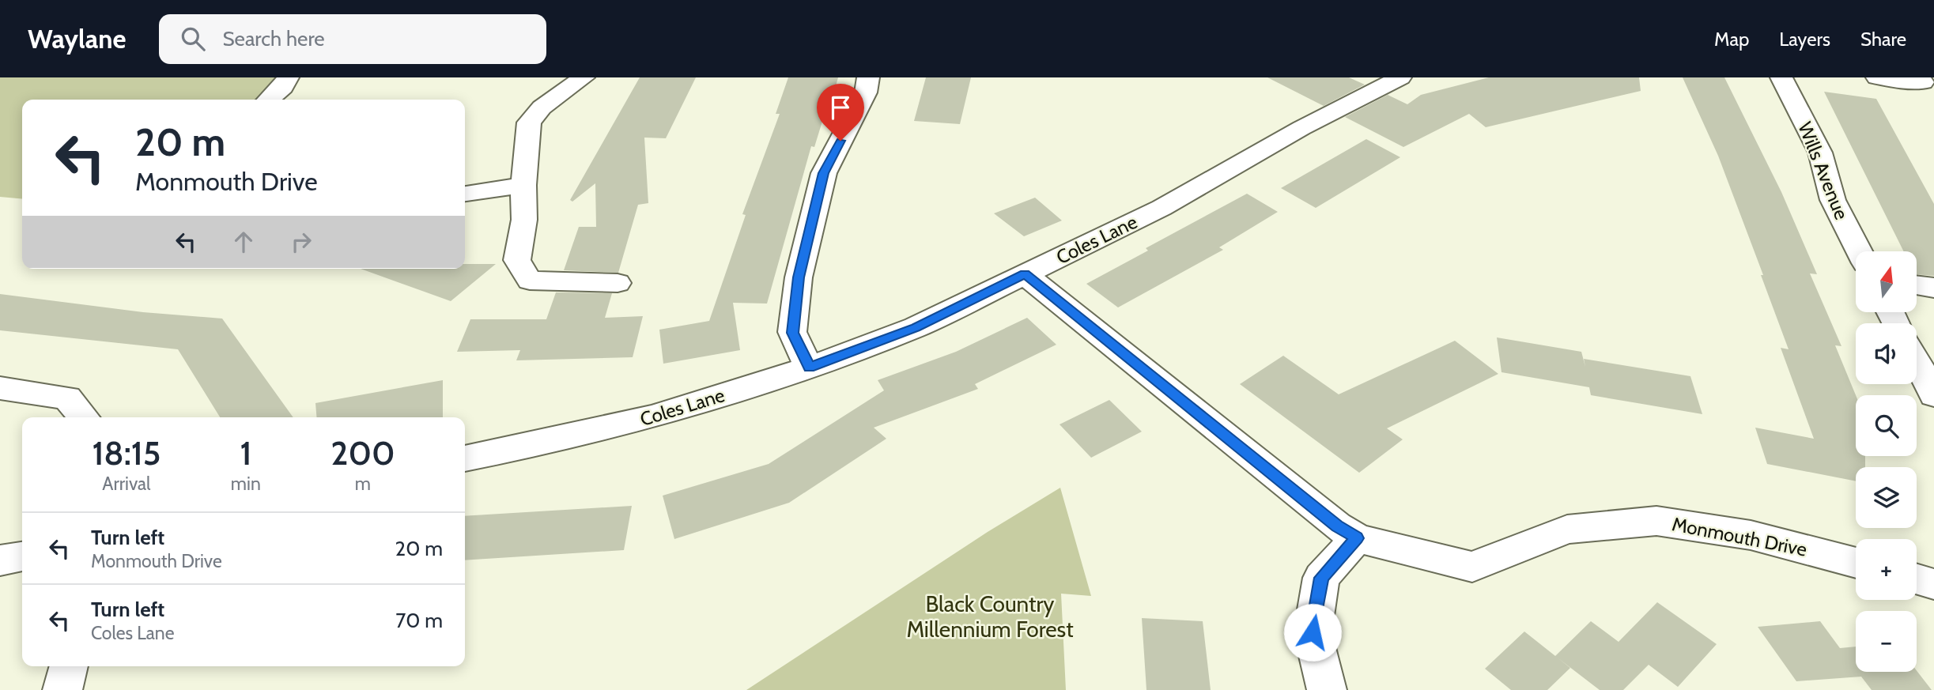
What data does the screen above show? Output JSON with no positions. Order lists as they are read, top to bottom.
{
  "streets": {
    "street": ["Wills Avenue", "Coles Lane", "Monmouth Drive"]
  },
  "crossings": [
    ["Coles Lane", "Monmouth Drive"]
  ],
  "parks": ["Black Country Millennium Forest"],
  "north": "top",
  "page": {
    "header": "Waylane",
    "search": "Search here",
    "nav": ["Map", "Layers", "Share"],
    "turn": ["20 m", "Monmouth Drive"],
    "map_buttons": ["+", "−"],
    "eta": [
      "18:15",
      "Arrival",
      "1",
      "min",
      "200",
      "m"
    ],
    "list": [
      {
        "name": "Turn left",
        "note": "Monmouth Drive",
        "value": "20 m"
      },
      {
        "name": "Turn left",
        "note": "Coles Lane",
        "value": "70 m"
      }
    ]
  }
}
